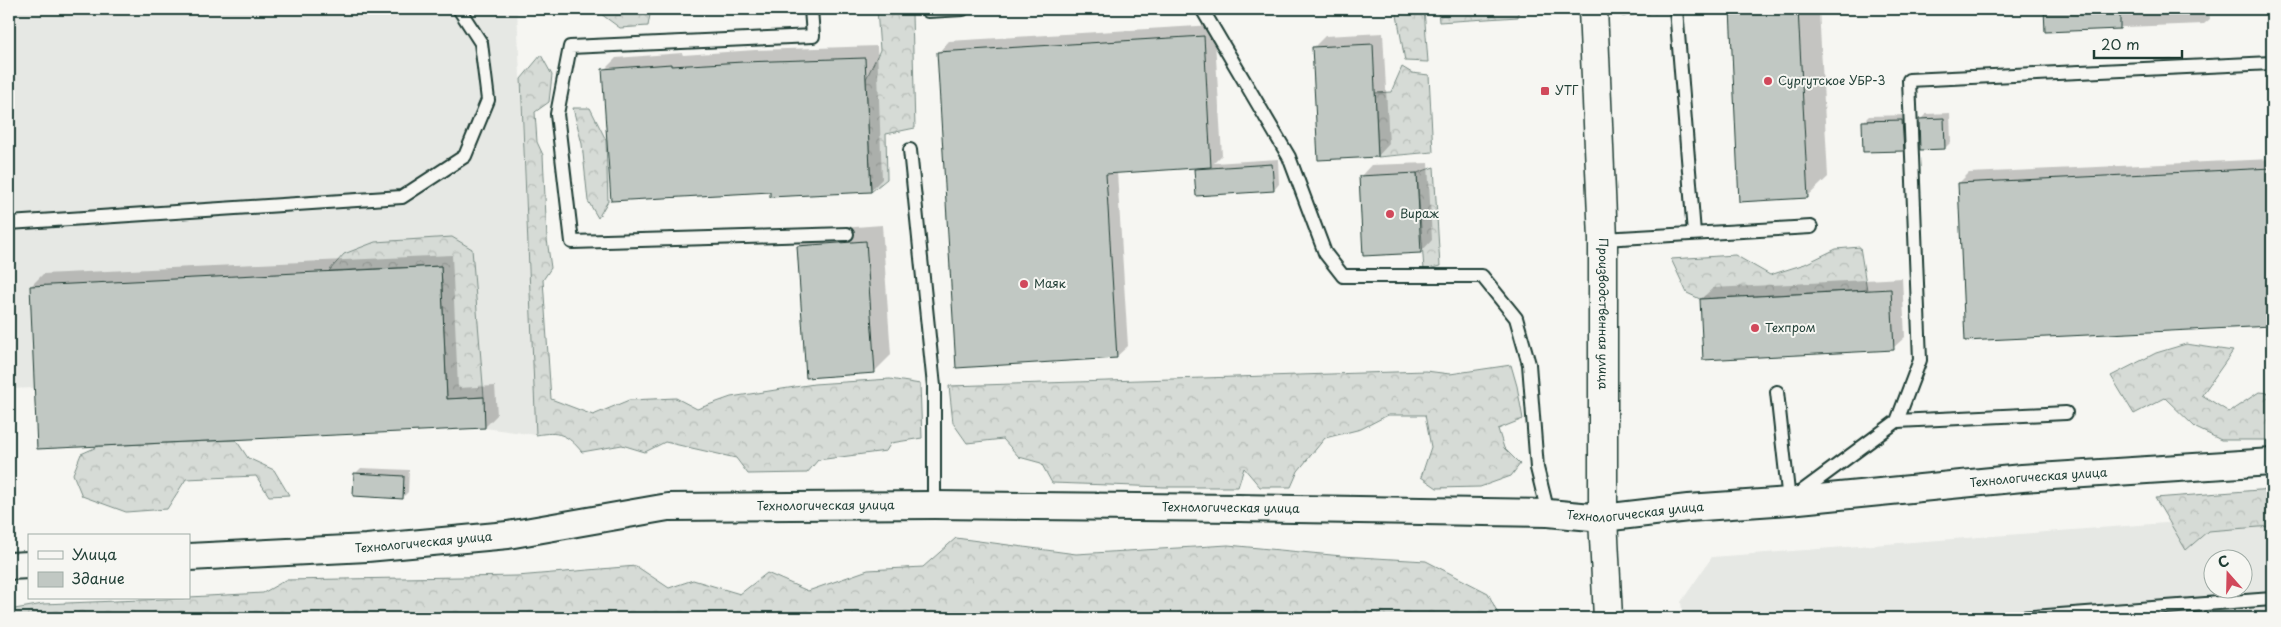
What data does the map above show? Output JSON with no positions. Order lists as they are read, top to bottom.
{
  "streets": {
    "main road": ["Производственная улица"],
    "street": ["Технологическая улица"]
  },
  "crossings": [
    ["Производственная улица", "Технологическая улица"]
  ],
  "places": {
    "other": [
      "Сургутское УБР-3",
      "Вираж",
      "Маяк",
      "Техпром"
    ],
    "transit": ["УТГ"]
  },
  "legend": ["Улица", "Здание"],
  "scale_bar": "20 m",
  "north": "top"
}
